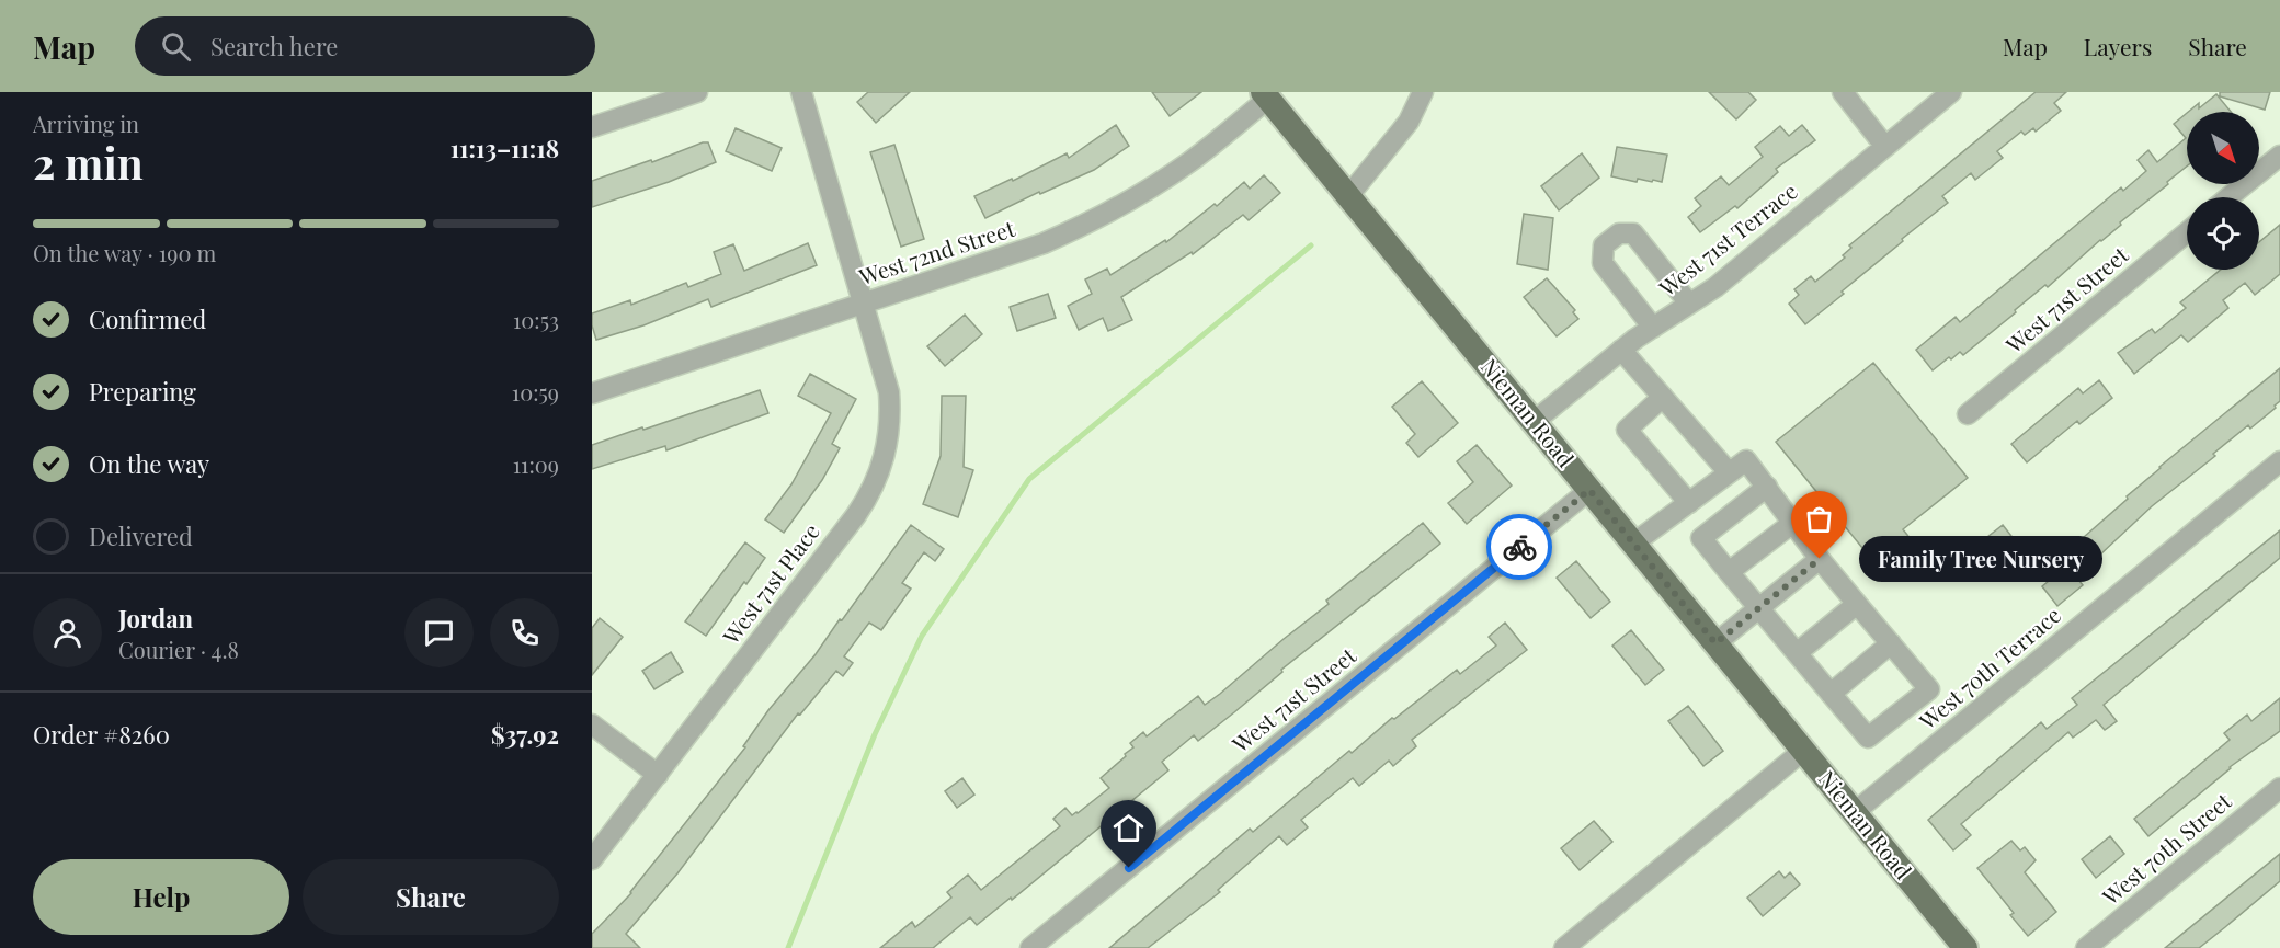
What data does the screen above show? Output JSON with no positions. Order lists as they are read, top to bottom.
{
  "streets": {
    "main road": ["Nieman Road"],
    "street": [
      "West 71st Terrace",
      "West 72nd Street",
      "West 71st Street",
      "West 71st Place",
      "West 70th Terrace",
      "West 70th Street"
    ]
  },
  "crossings": [
    ["West 71st Terrace", "Nieman Road"],
    ["West 72nd Street", "Nieman Road"],
    ["West 72nd Street", "West 71st Place"],
    ["West 71st Street", "Nieman Road"],
    ["Nieman Road", "West 70th Terrace"]
  ],
  "places": ["Family Tree Nursery"],
  "north": "bottom right",
  "page": {
    "header": "Map",
    "search": "Search here",
    "nav": ["Map", "Layers", "Share"],
    "heading": ["2 min", "Arriving in", "11:13–11:18"],
    "panel": [
      "Jordan",
      "Courier · 4.8",
      "Order #8260",
      "$37.92"
    ],
    "bar": "On the way · 190 m",
    "list": [
      ["Confirmed", "10:53"],
      ["Preparing", "10:59"],
      ["On the way", "11:09"],
      "Delivered"
    ],
    "bubble": "Family Tree Nursery",
    "buttons": ["Help", "Share"]
  }
}
